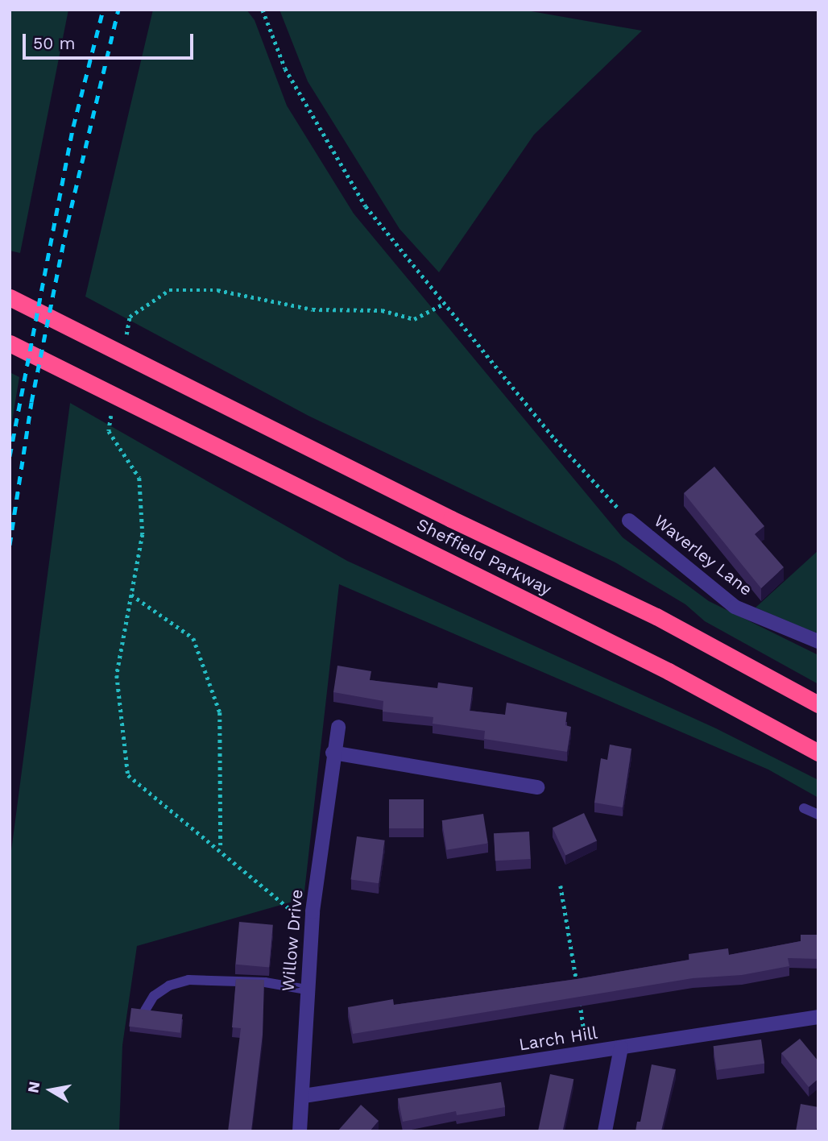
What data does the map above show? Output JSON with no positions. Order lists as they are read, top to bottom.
{
  "streets": {
    "highway": ["Sheffield Parkway"],
    "street": ["Waverley Lane", "Willow Drive", "Larch Hill"]
  },
  "crossings": [
    ["Willow Drive", "Larch Hill"]
  ],
  "scale_bar": "50 m",
  "north": "left"
}
